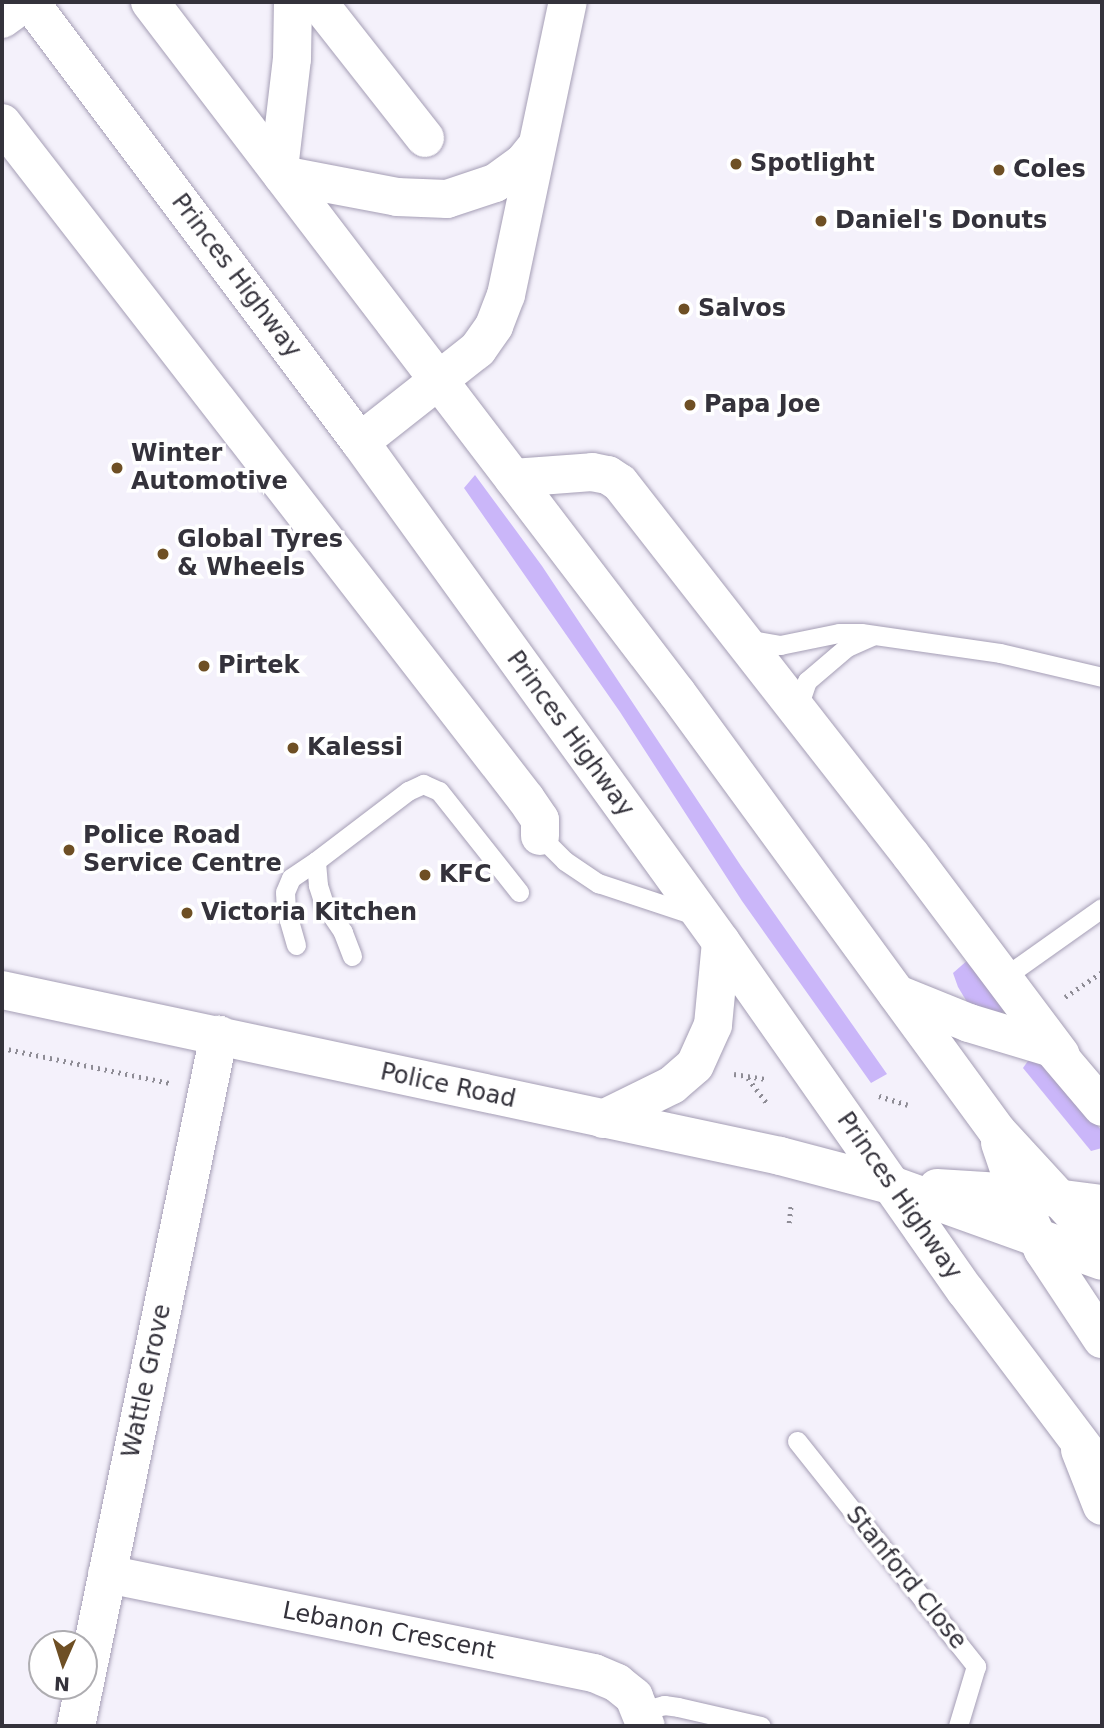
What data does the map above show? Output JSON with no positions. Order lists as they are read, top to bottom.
{
  "streets": {
    "main road": [
      "Princes Highway",
      "Police Road",
      "Wattle Grove",
      "Lebanon Crescent"
    ],
    "lane": ["Stanford Close"]
  },
  "crossings": [
    ["Princes Highway", "Police Road"],
    ["Police Road", "Wattle Grove"],
    ["Wattle Grove", "Lebanon Crescent"]
  ],
  "places": [
    "Spotlight",
    "Coles",
    "Daniel's Donuts",
    "Salvos",
    "Papa Joe",
    "Winter Automotive",
    "Global Tyres & Wheels",
    "Pirtek",
    "Kalessi",
    "Police Road Service Centre",
    "KFC",
    "Victoria Kitchen"
  ],
  "north": "bottom"
}
